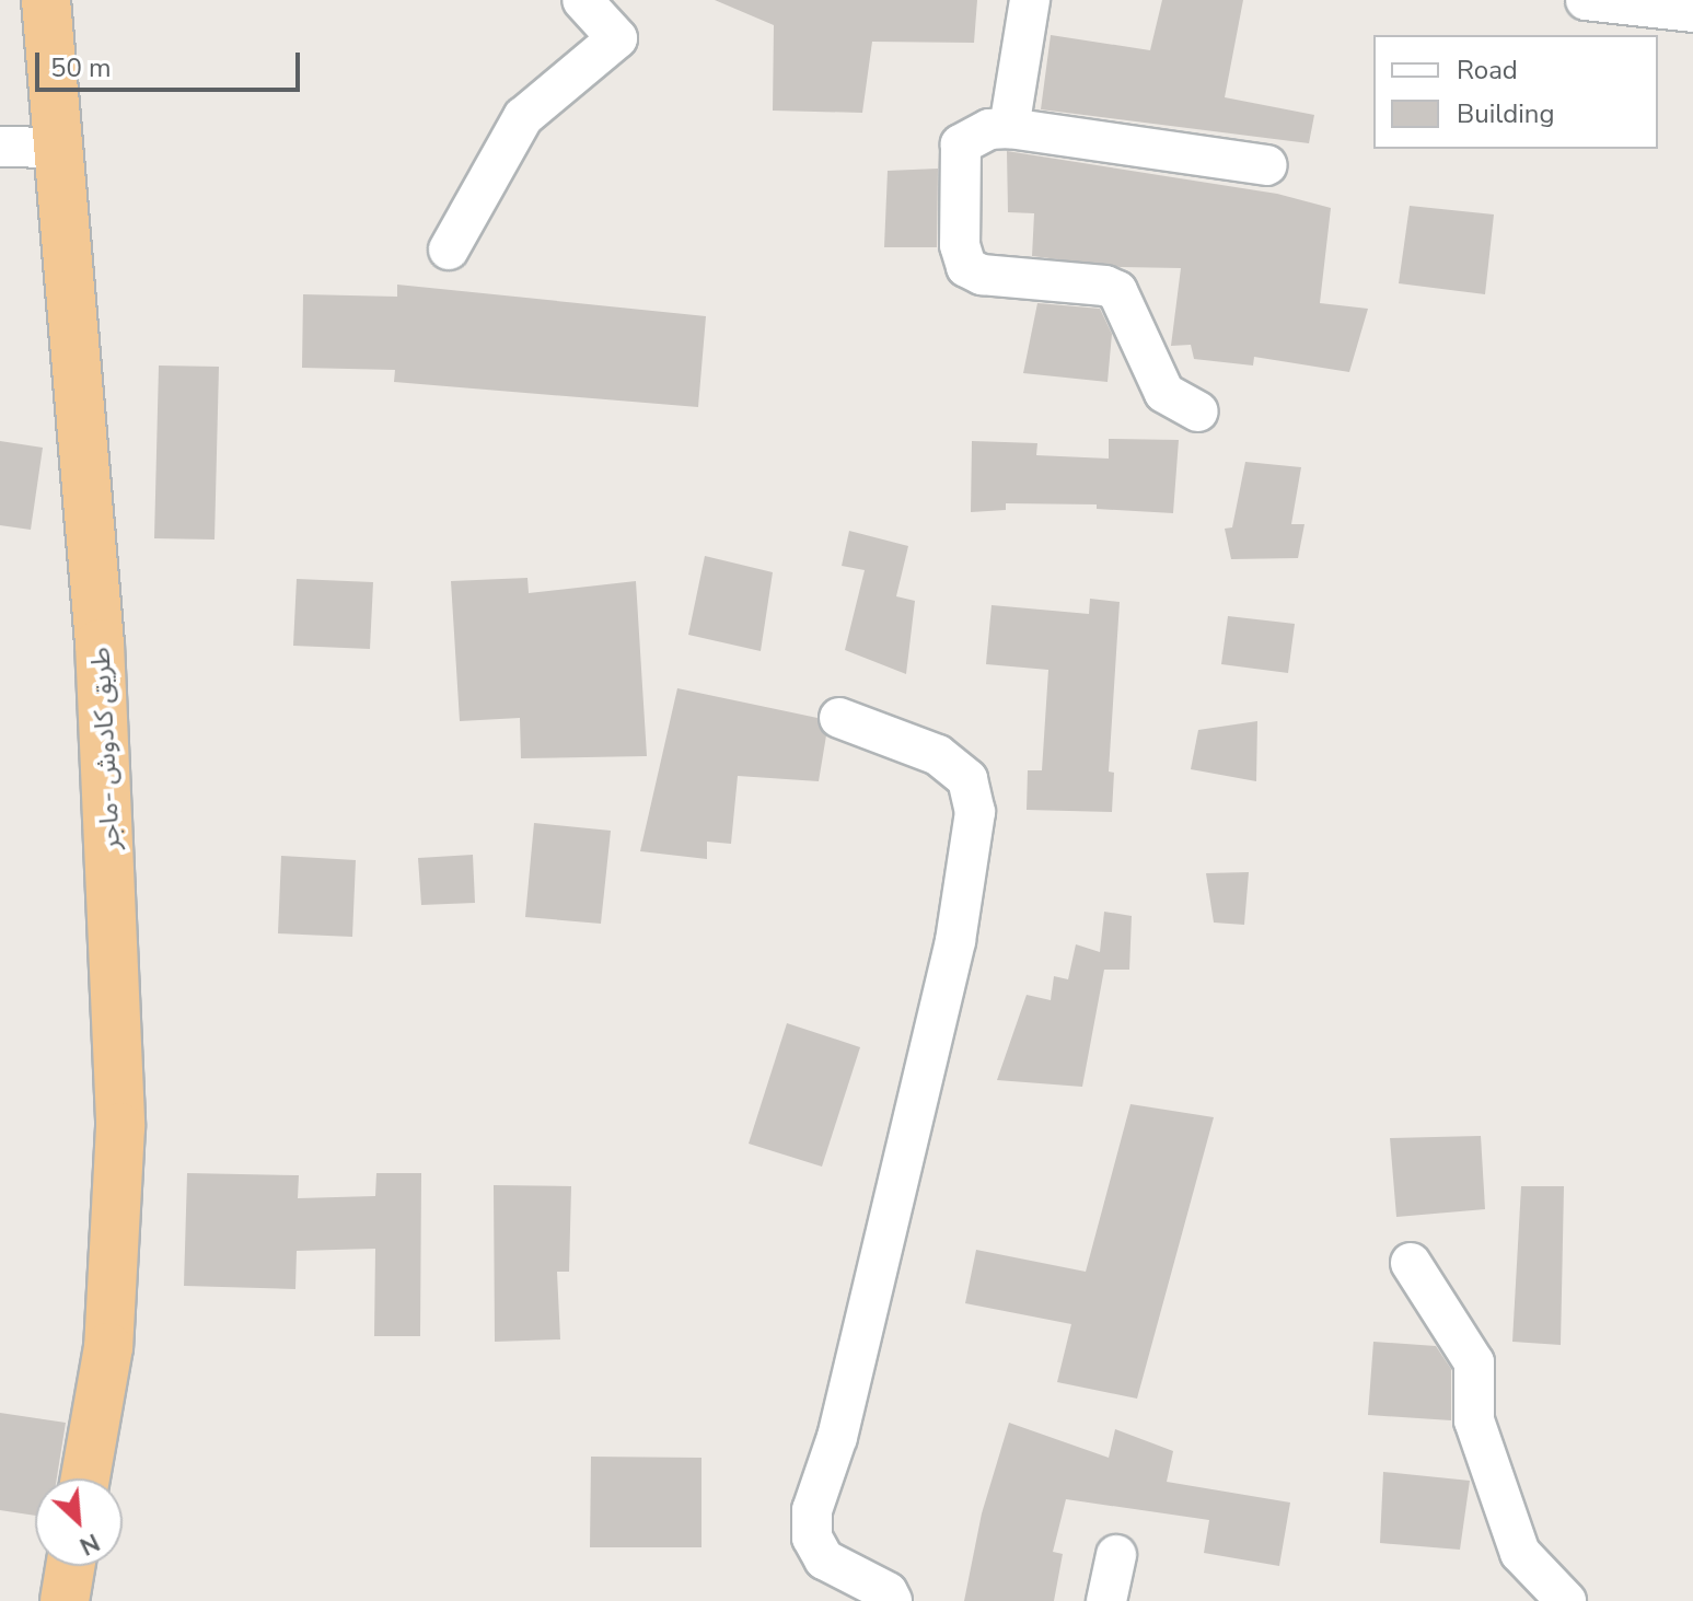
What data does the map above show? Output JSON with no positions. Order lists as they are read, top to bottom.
{
  "streets": {
    "highway": ["طريق كادوش -ماجر"]
  },
  "legend": ["Road", "Building"],
  "scale_bar": "50 m",
  "north": "bottom right"
}
